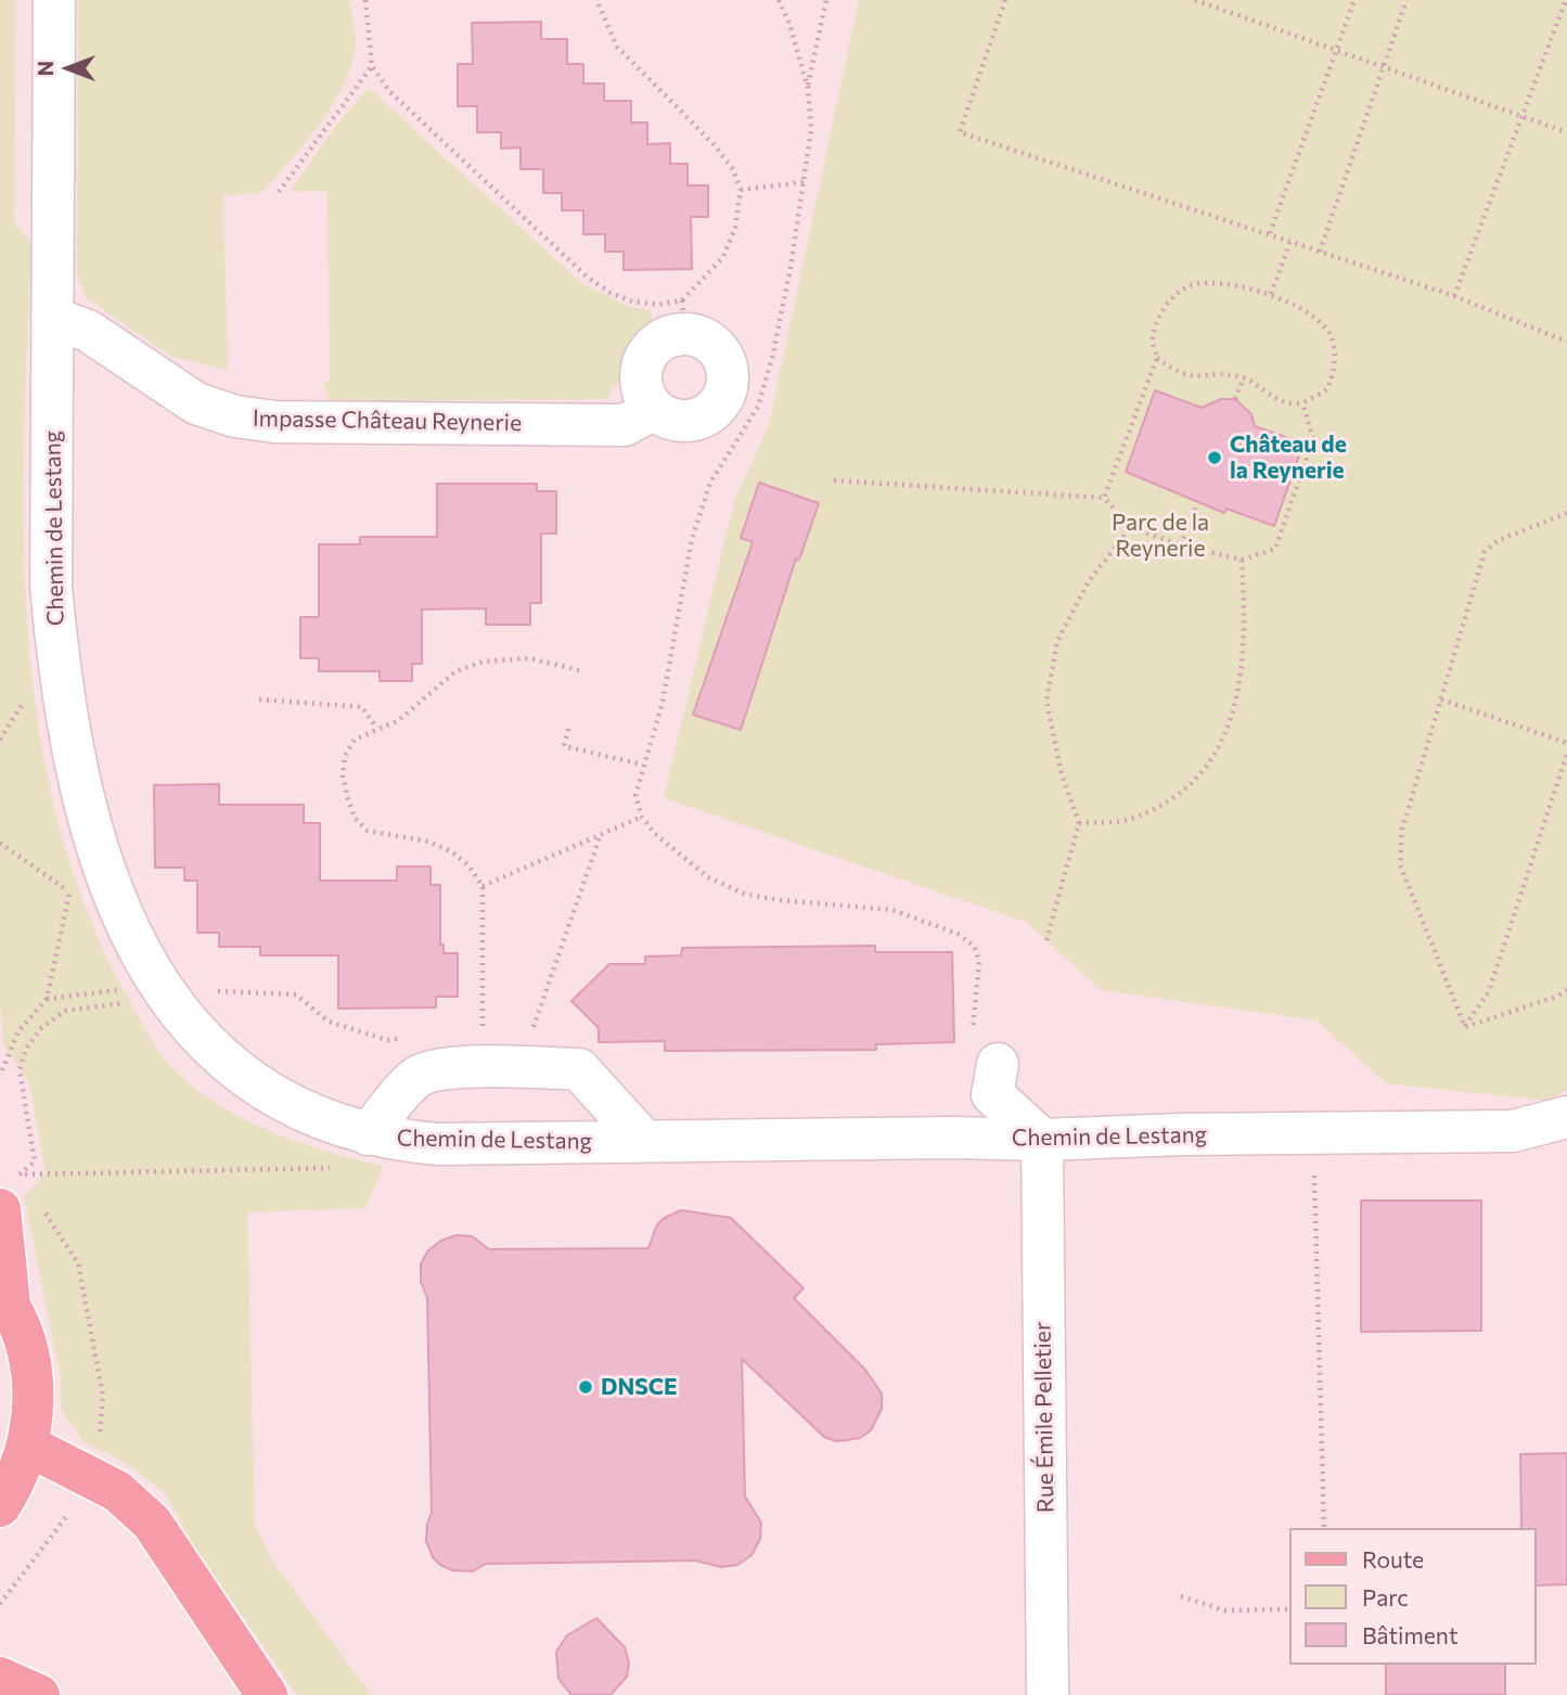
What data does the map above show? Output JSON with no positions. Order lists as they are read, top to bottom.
{
  "streets": {
    "street": ["Impasse Château Reynerie", "Chemin de Lestang", "Rue Émile Pelletier"]
  },
  "crossings": [
    ["Impasse Château Reynerie", "Chemin de Lestang"],
    ["Chemin de Lestang", "Rue Émile Pelletier"]
  ],
  "parks": ["Parc de la Reynerie"],
  "places": ["Château de la Reynerie", "DNSCE"],
  "legend": ["Route", "Parc", "Bâtiment"],
  "north": "left"
}
